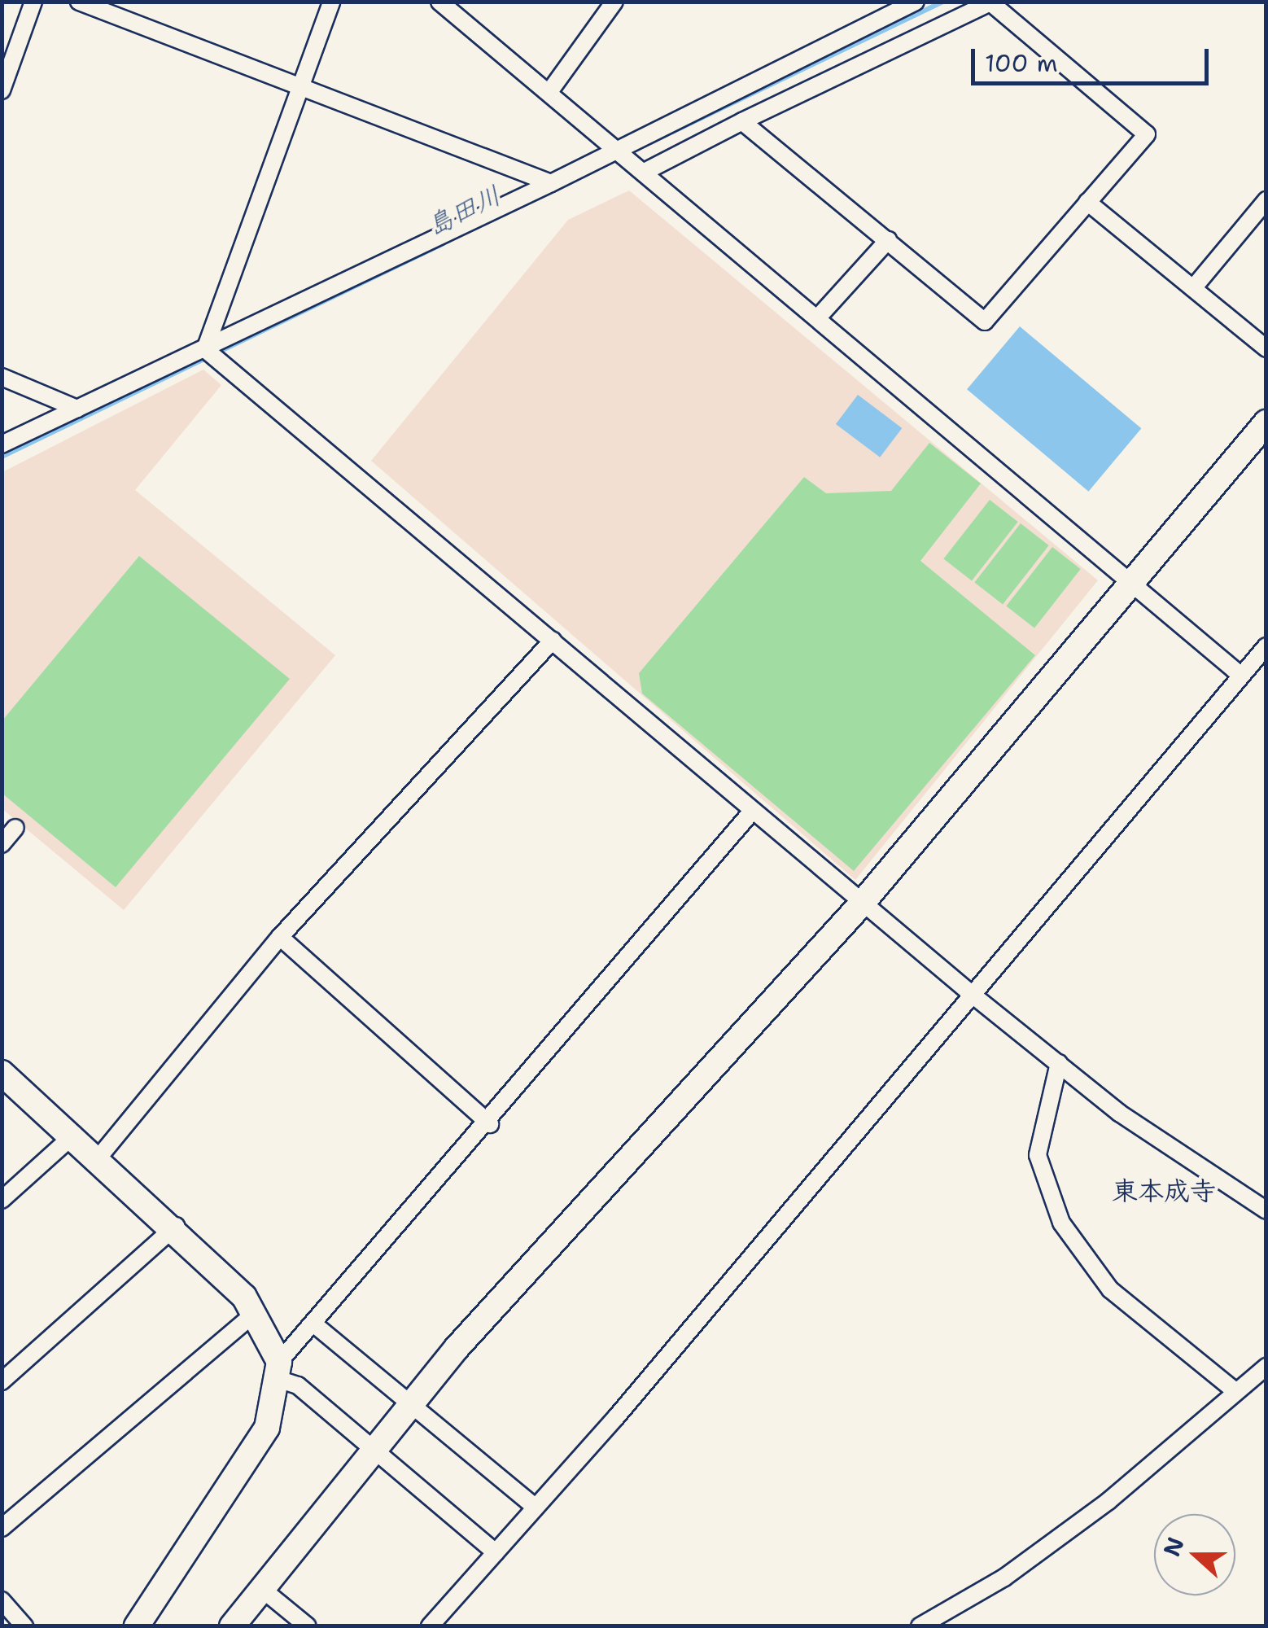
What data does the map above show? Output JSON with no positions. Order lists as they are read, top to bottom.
{
  "districts": ["東本成寺"],
  "water": ["島田川"],
  "scale_bar": "100 m",
  "north": "left"
}
